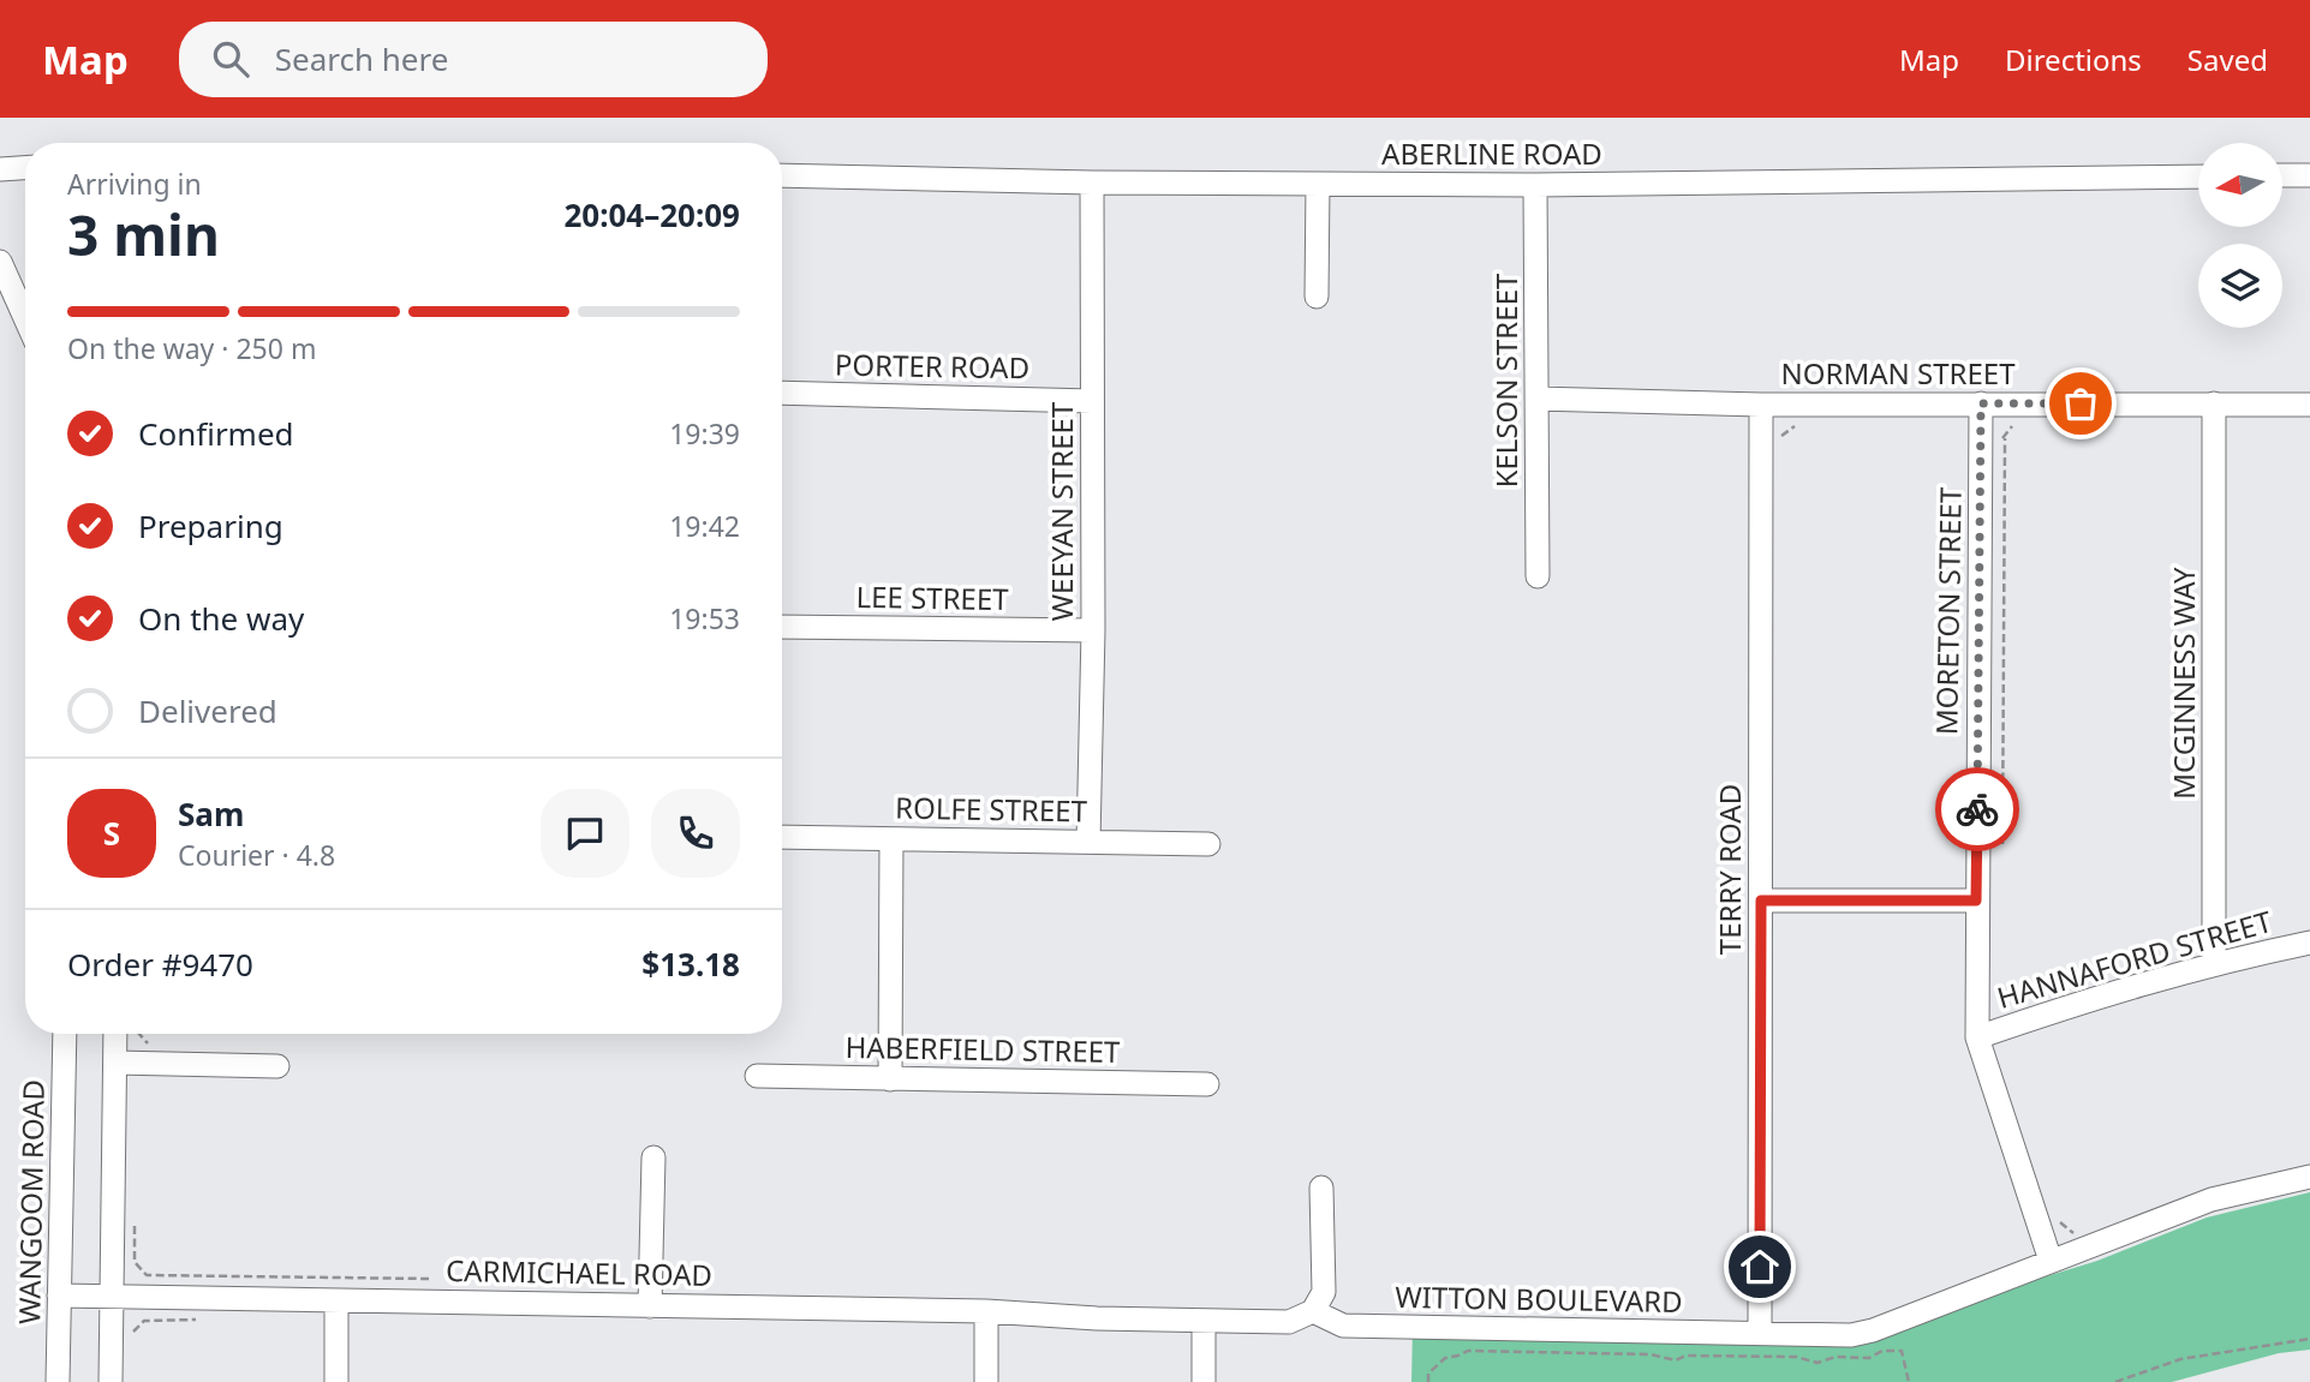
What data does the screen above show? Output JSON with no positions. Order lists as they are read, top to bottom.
{
  "streets": {
    "street": [
      "ABERLINE ROAD",
      "PORTER ROAD",
      "NORMAN STREET",
      "KELSON STREET",
      "WEEYAN STREET",
      "LEE STREET",
      "MORETON STREET",
      "MCGINNESS WAY",
      "ROLFE STREET",
      "TERRY ROAD",
      "HANNAFORD STREET",
      "HABERFIELD STREET",
      "WANGOOM ROAD",
      "CARMICHAEL ROAD",
      "WITTON BOULEVARD"
    ]
  },
  "crossings": [
    ["ABERLINE ROAD", "KELSON STREET"],
    ["ABERLINE ROAD", "WEEYAN STREET"],
    ["PORTER ROAD", "WEEYAN STREET"],
    ["NORMAN STREET", "KELSON STREET"],
    ["NORMAN STREET", "MORETON STREET"],
    ["NORMAN STREET", "MCGINNESS WAY"],
    ["NORMAN STREET", "TERRY ROAD"],
    ["WEEYAN STREET", "LEE STREET"],
    ["WEEYAN STREET", "ROLFE STREET"],
    ["MORETON STREET", "HANNAFORD STREET"],
    ["MORETON STREET", "WITTON BOULEVARD"],
    ["MCGINNESS WAY", "HANNAFORD STREET"],
    ["TERRY ROAD", "WITTON BOULEVARD"],
    ["WANGOOM ROAD", "CARMICHAEL ROAD"]
  ],
  "north": "left",
  "page": {
    "header": "Map",
    "search": "Search here",
    "nav": ["Map", "Directions", "Saved"],
    "heading": ["3 min", "Arriving in", "20:04–20:09"],
    "panel": [
      "Sam",
      "Courier · 4.8",
      "Order #9470",
      "$13.18"
    ],
    "bar": "On the way · 250 m",
    "list": [
      ["Confirmed", "19:39"],
      ["Preparing", "19:42"],
      ["On the way", "19:53"],
      "Delivered"
    ],
    "round": "S"
  }
}
